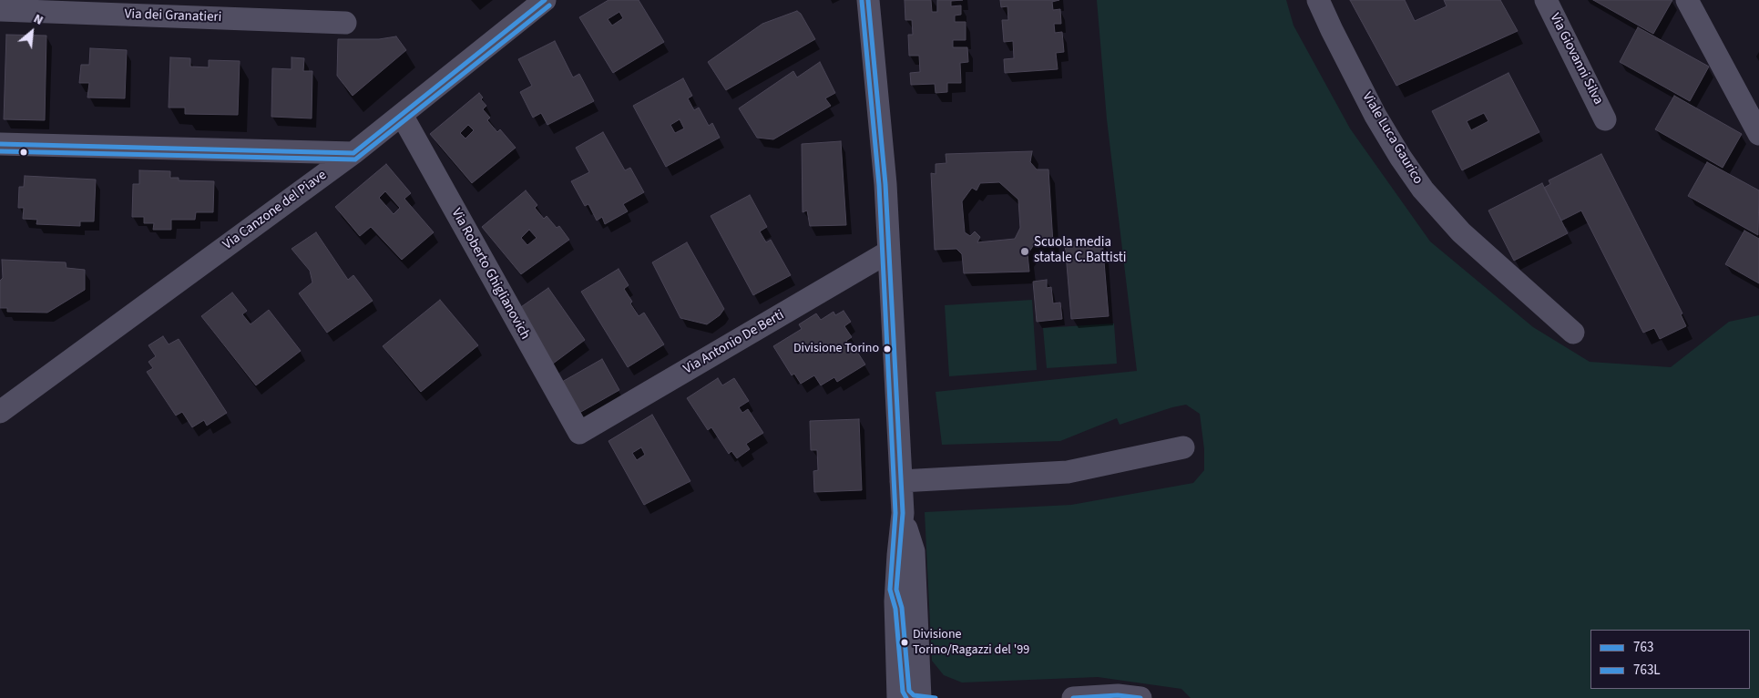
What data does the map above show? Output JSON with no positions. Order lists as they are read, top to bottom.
{
  "streets": {
    "street": [
      "Via dei Granatieri",
      "Via Giovanni Silva",
      "Viale Luca Gaurico",
      "Via Canzone del Piave",
      "Via Roberto Ghiglianovich",
      "Via Antonio De Berti"
    ]
  },
  "crossings": [
    ["Via Canzone del Piave", "Via Roberto Ghiglianovich"],
    ["Via Roberto Ghiglianovich", "Via Antonio De Berti"]
  ],
  "places": ["Scuola media statale C.Battisti", "Divisione Torino", "Divisione Torino/Ragazzi del '99"],
  "lines": ["transit line 763", "transit line 763L"],
  "legend": ["763", "763L"],
  "north": "top right"
}
